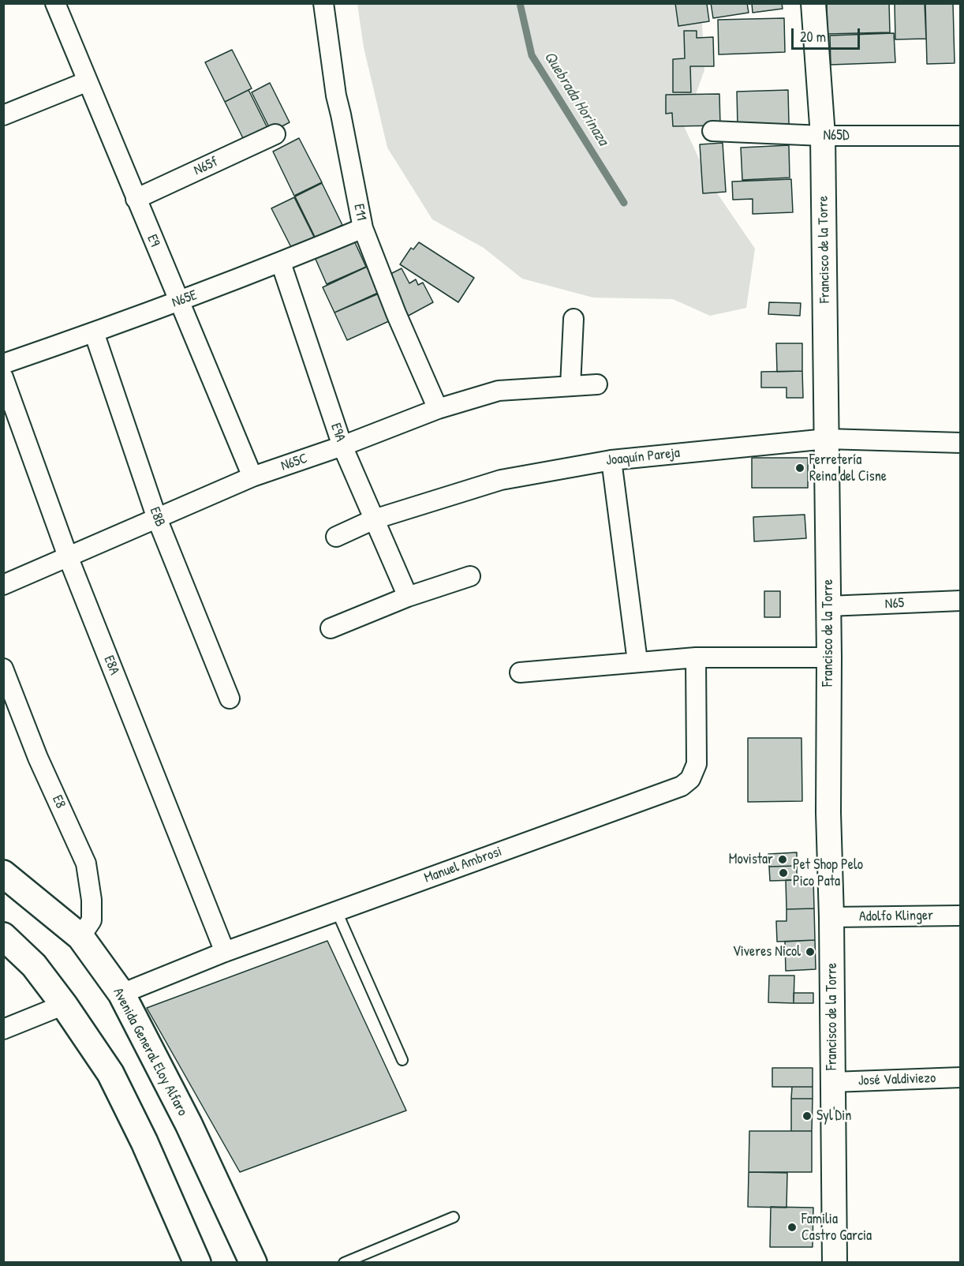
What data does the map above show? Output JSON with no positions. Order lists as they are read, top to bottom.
{
  "streets": {
    "main road": ["Avenida General Eloy Alfaro"],
    "street": [
      "N65D",
      "N65f",
      "E11",
      "E9",
      "Francisco de la Torre",
      "N65E",
      "E9A",
      "Joaquín Pareja",
      "N65C",
      "E8B",
      "N65",
      "E8A",
      "E8",
      "Manuel Ambrosi",
      "Adolfo Klinger",
      "José Valdiviezo"
    ]
  },
  "crossings": [
    ["N65D", "Francisco de la Torre"],
    ["N65f", "E9"],
    ["E11", "N65E"],
    ["E11", "N65C"],
    ["E9", "N65E"],
    ["E9", "N65C"],
    ["Francisco de la Torre", "Joaquín Pareja"],
    ["Francisco de la Torre", "N65"],
    ["Francisco de la Torre", "Adolfo Klinger"],
    ["Francisco de la Torre", "José Valdiviezo"],
    ["N65E", "E9A"],
    ["N65E", "E8B"],
    ["E9A", "Joaquín Pareja"],
    ["E9A", "N65C"],
    ["N65C", "E8B"],
    ["N65C", "E8A"],
    ["E8A", "Manuel Ambrosi"],
    ["E8", "Avenida General Eloy Alfaro"],
    ["Manuel Ambrosi", "Avenida General Eloy Alfaro"]
  ],
  "water": ["Quebrada Horinaza"],
  "places": [
    "Ferretería Reina del Cisne",
    "Movistar",
    "Pet Shop Pelo Pico Pata",
    "Viveres Nicol",
    "Syl'Din",
    "Familia Castro Garcia"
  ],
  "scale_bar": "20 m"
}
